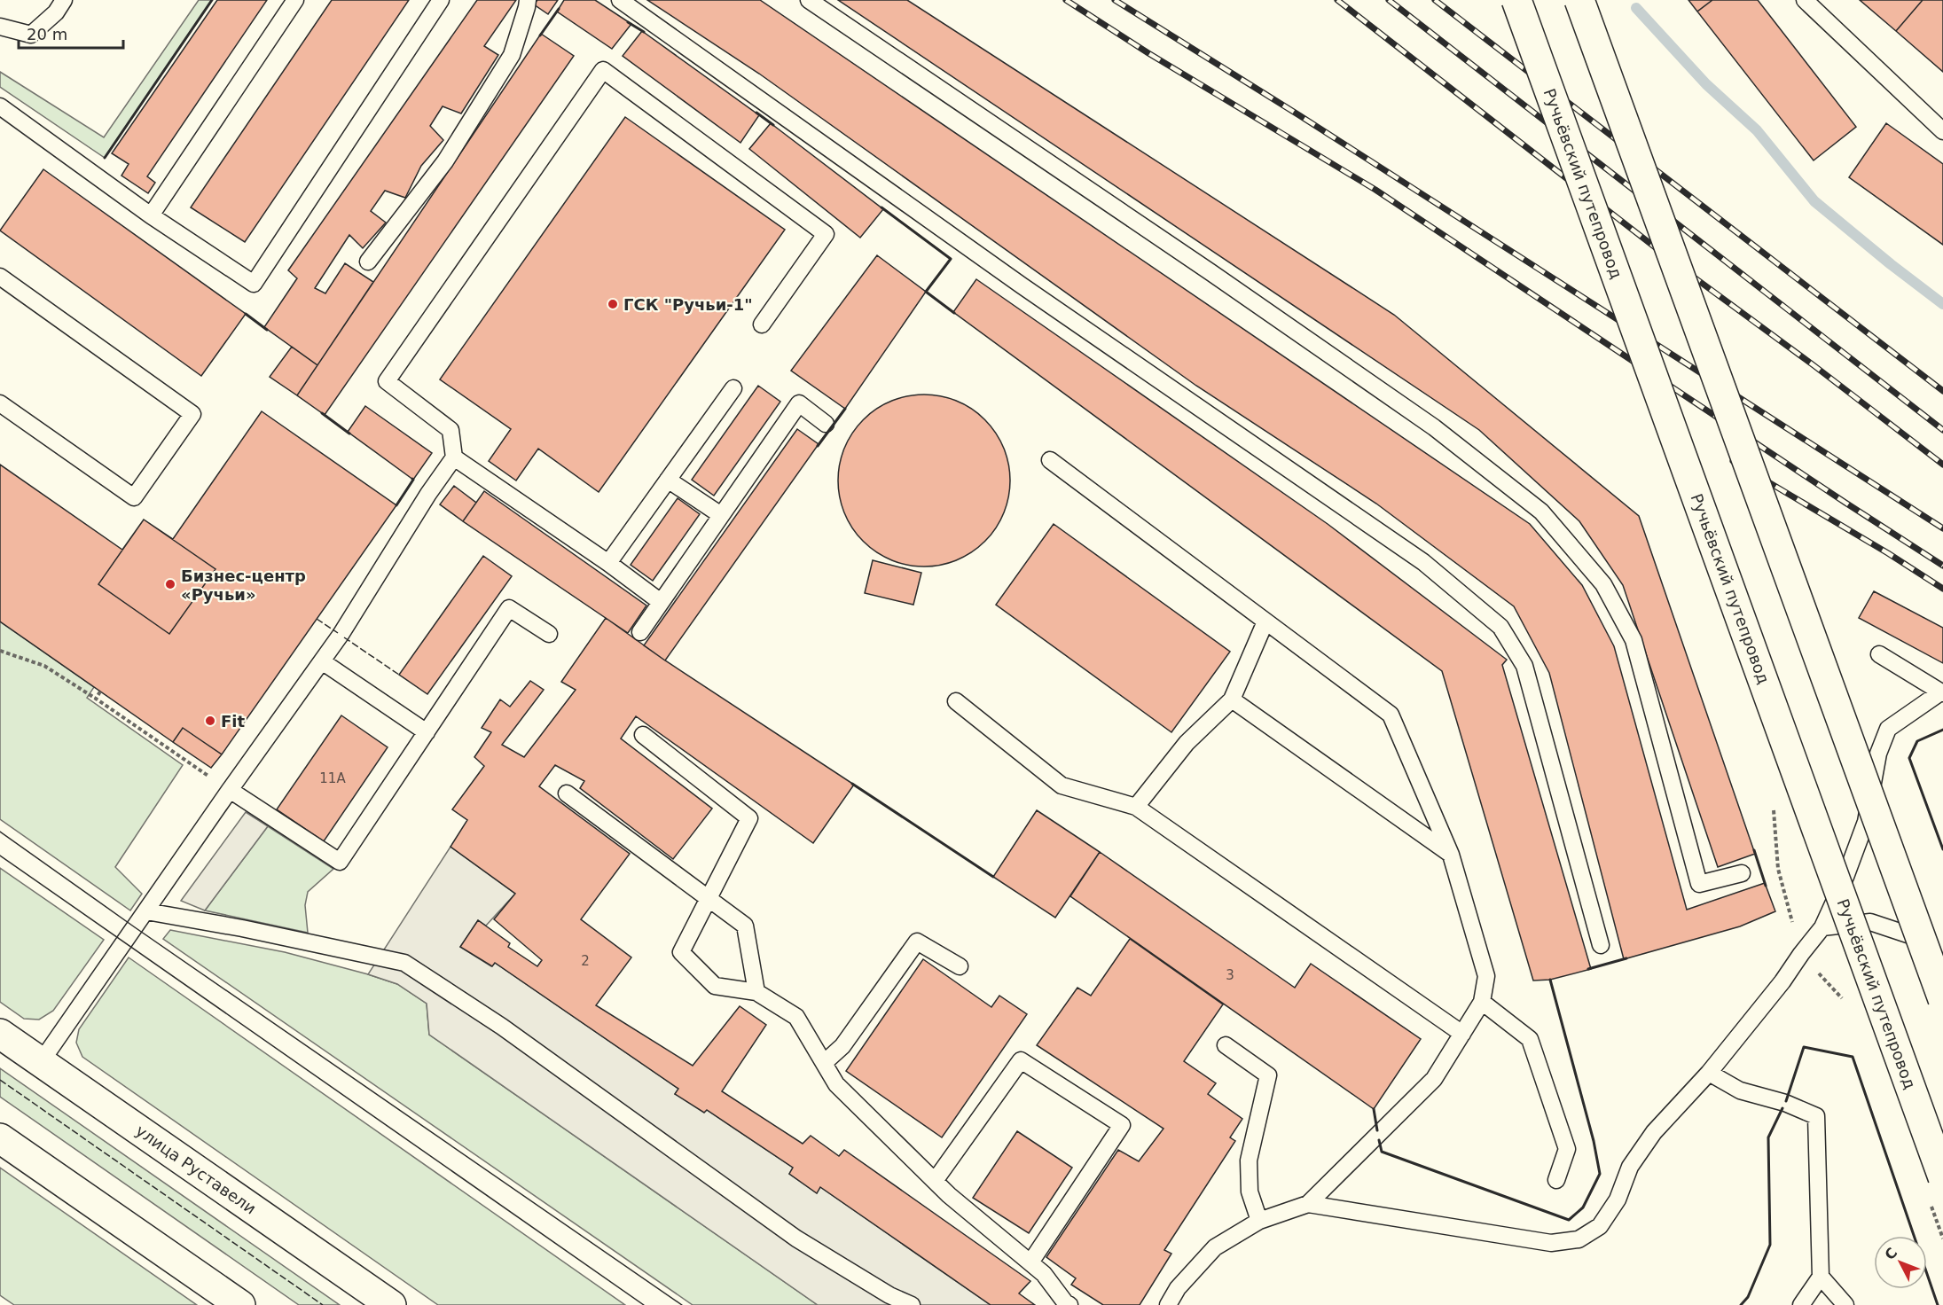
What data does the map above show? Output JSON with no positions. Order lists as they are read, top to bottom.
{
  "streets": {
    "main road": ["Ручьёвский путепровод", "улица Руставели"]
  },
  "places": ["ГСК \"Ручьи-1\"", "Бизнес-центр «Ручьи»", "Fit"],
  "house_numbers": ["11А", "2", "3"],
  "scale_bar": "20 m",
  "north": "top left"
}
